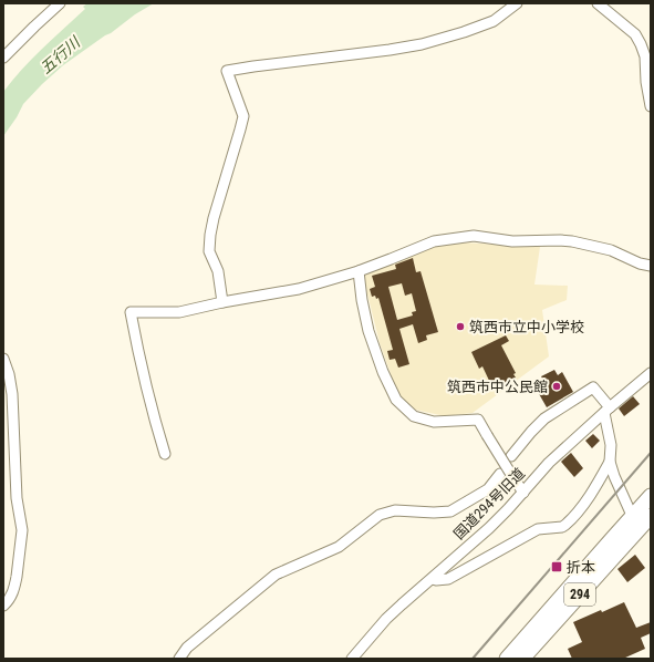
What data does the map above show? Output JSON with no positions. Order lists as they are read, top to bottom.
{
  "streets": {
    "highway": ["294"],
    "street": ["国道294号旧道"]
  },
  "water": ["五行川"],
  "places": {
    "other": ["筑西市立中小学校", "筑西市中公民館"],
    "transit": ["折本"]
  }
}
